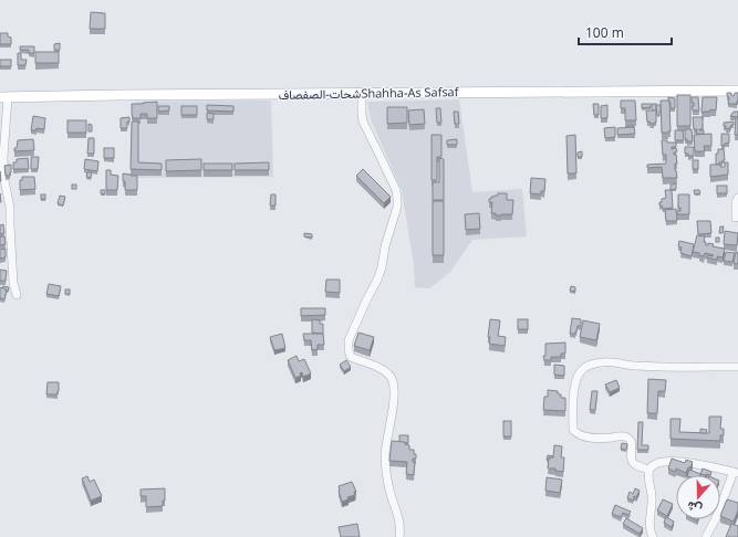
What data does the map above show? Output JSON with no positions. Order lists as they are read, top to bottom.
{
  "streets": {
    "main road": ["شحات-الصفصافShahha-As Safsaf"]
  },
  "scale_bar": "100 m",
  "north": "bottom"
}
